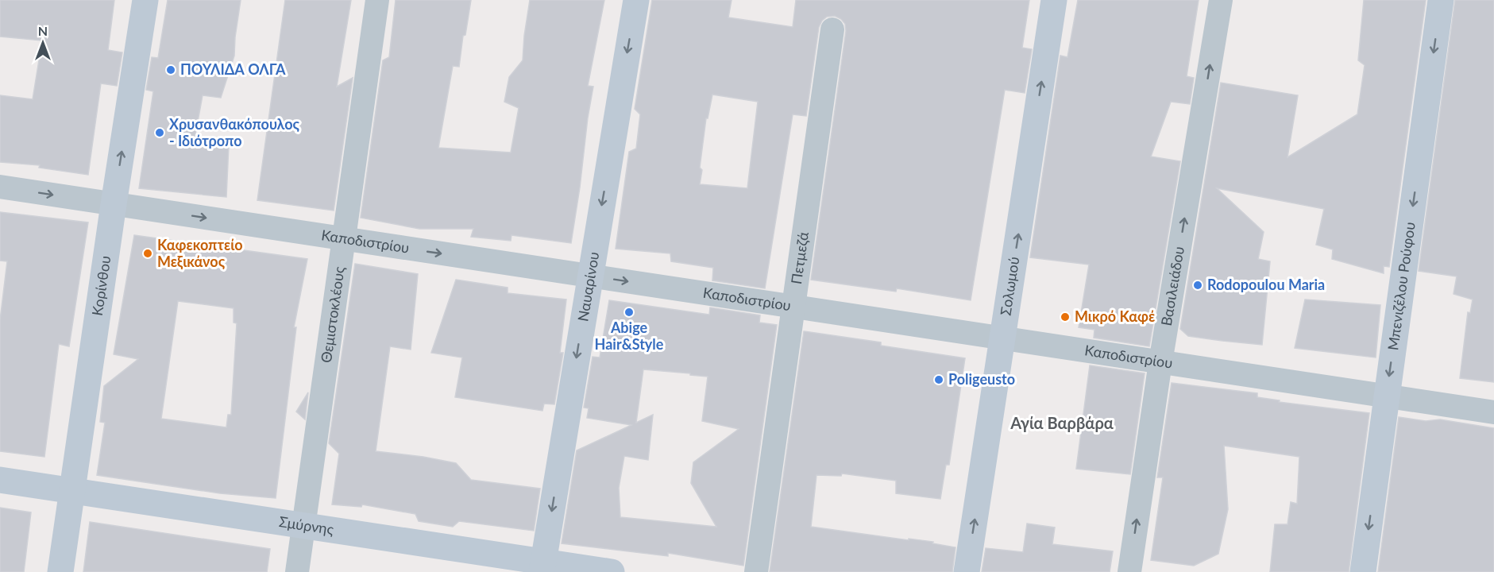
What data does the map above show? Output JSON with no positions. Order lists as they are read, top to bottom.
{
  "streets": {
    "street": [
      "Καποδιστρίου",
      "Πετμεζά",
      "Κορίνθου",
      "Ναυαρίνου",
      "Σολωμού",
      "Βασιλειάδου",
      "Μπενιζέλου Ρούφου",
      "Θεμιστοκλέους",
      "Σμύρνης"
    ]
  },
  "crossings": [
    ["Καποδιστρίου", "Πετμεζά"],
    ["Καποδιστρίου", "Κορίνθου"],
    ["Καποδιστρίου", "Ναυαρίνου"],
    ["Καποδιστρίου", "Σολωμού"],
    ["Καποδιστρίου", "Βασιλειάδου"],
    ["Καποδιστρίου", "Μπενιζέλου Ρούφου"],
    ["Καποδιστρίου", "Θεμιστοκλέους"],
    ["Κορίνθου", "Σμύρνης"],
    ["Ναυαρίνου", "Σμύρνης"],
    ["Θεμιστοκλέους", "Σμύρνης"]
  ],
  "one_way": [
    "Καποδιστρίου",
    "Κορίνθου",
    "Ναυαρίνου",
    "Σολωμού",
    "Βασιλειάδου",
    "Μπενιζέλου Ρούφου"
  ],
  "districts": ["Αγία Βαρβάρα"],
  "places": [
    "ΠΟΥΛΙΔΑ ΟΛΓΑ",
    "Χρυσανθακόπουλος - Ιδιότροπο",
    "Καφεκοπτείο Μεξικάνος",
    "Rodopoulou Maria",
    "Abige Hair&Style",
    "Μικρό Καφέ",
    "Poligeusto"
  ],
  "north": "top"
}
